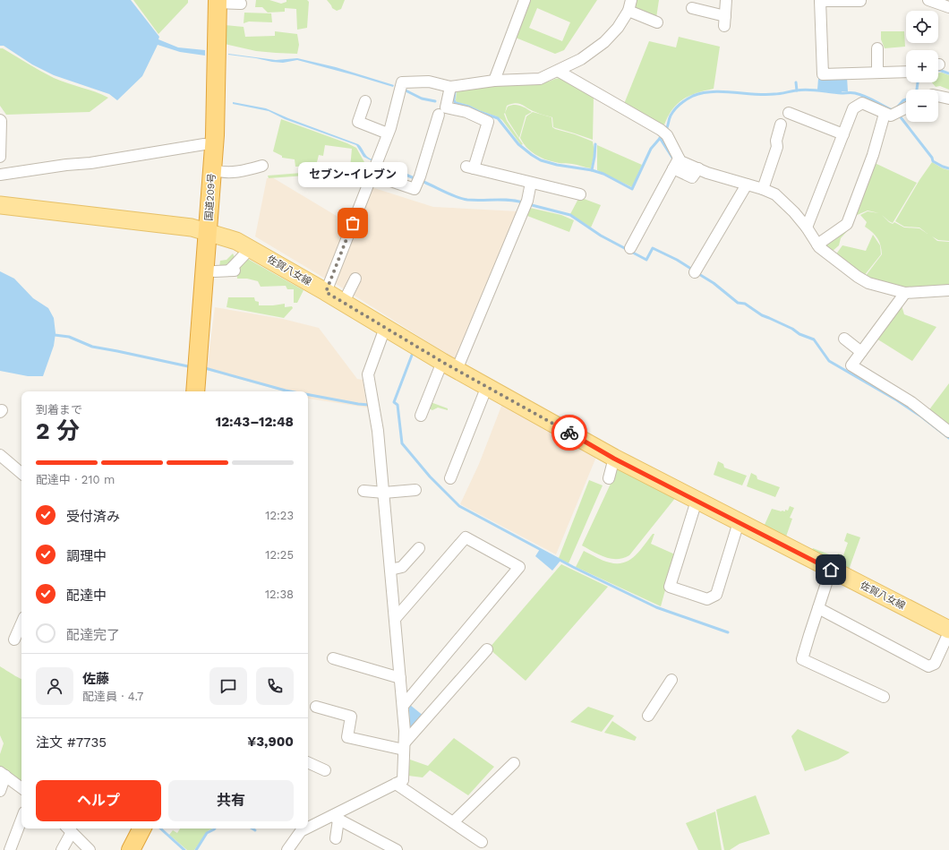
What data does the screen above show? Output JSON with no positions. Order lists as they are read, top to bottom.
{
  "streets": {
    "highway": ["国道209号"],
    "main road": ["佐賀八女線"]
  },
  "crossings": [
    ["国道209号", "佐賀八女線"]
  ],
  "places": ["セブン-イレブン"],
  "page": {
    "map_buttons": ["+", "−"],
    "bubble": "セブン-イレブン",
    "heading": ["2 分", "到着まで", "12:43–12:48"],
    "panel": [
      "佐藤",
      "配達員 · 4.7",
      "注文 #7735",
      "¥3,900"
    ],
    "bar": "配達中 · 210 m",
    "list": [
      ["受付済み", "12:23"],
      ["調理中", "12:25"],
      ["配達中", "12:38"],
      "配達完了"
    ],
    "buttons": ["ヘルプ", "共有"]
  }
}
